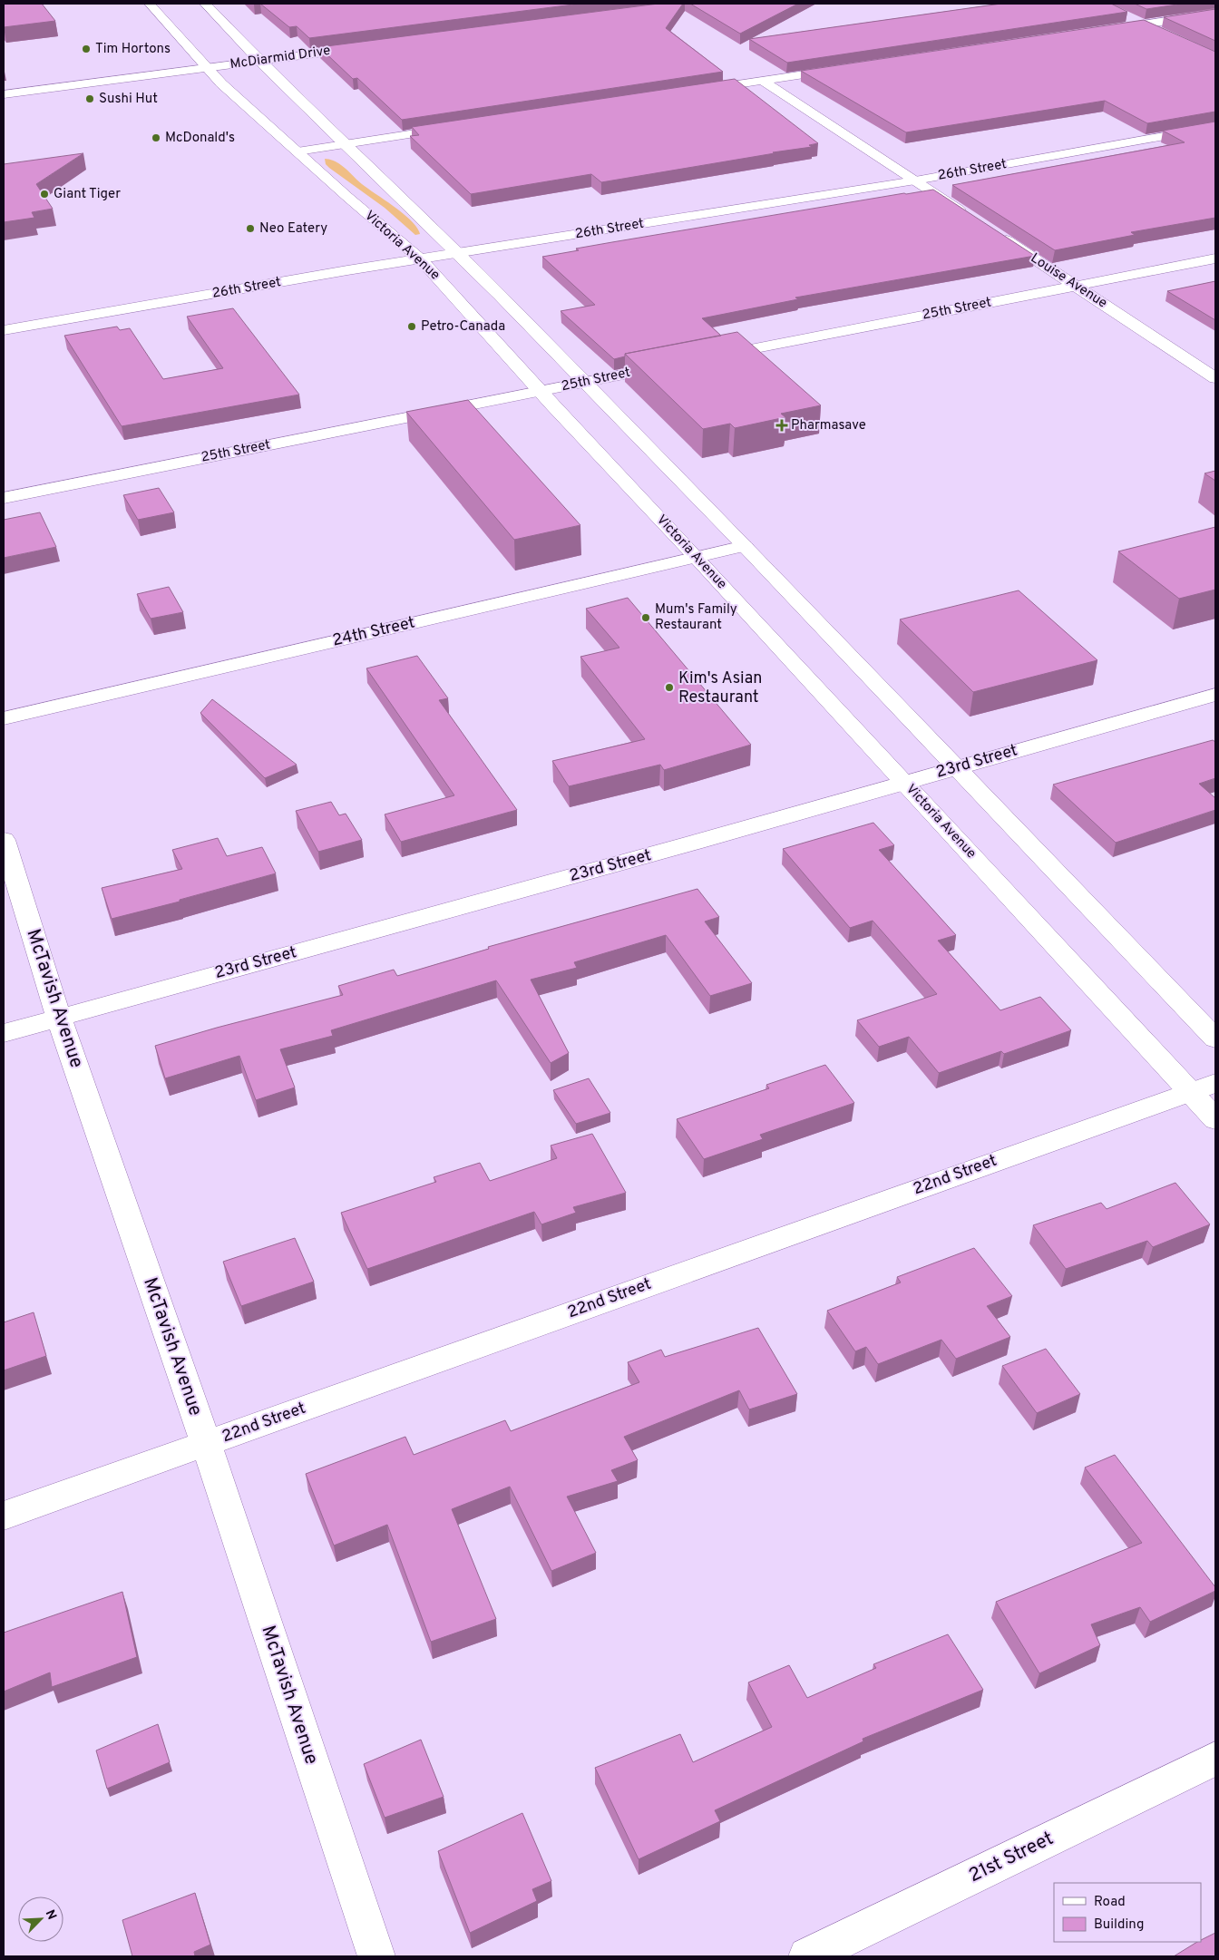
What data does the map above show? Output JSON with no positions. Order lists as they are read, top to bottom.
{
  "streets": {
    "street": [
      "McDiarmid Drive",
      "26th Street",
      "Victoria Avenue",
      "Louise Avenue",
      "25th Street",
      "24th Street",
      "23rd Street",
      "McTavish Avenue",
      "22nd Street",
      "21st Street"
    ]
  },
  "crossings": [
    ["McDiarmid Drive", "Victoria Avenue"],
    ["26th Street", "Victoria Avenue"],
    ["Victoria Avenue", "25th Street"],
    ["Victoria Avenue", "24th Street"],
    ["Victoria Avenue", "23rd Street"],
    ["Victoria Avenue", "22nd Street"],
    ["Louise Avenue", "25th Street"],
    ["23rd Street", "McTavish Avenue"],
    ["McTavish Avenue", "22nd Street"]
  ],
  "places": {
    "other": [
      "Tim Hortons",
      "Sushi Hut",
      "McDonald's",
      "Giant Tiger",
      "Neo Eatery",
      "Petro-Canada",
      "Mum's Family Restaurant",
      "Kim's Asian Restaurant"
    ],
    "health": ["Pharmasave"]
  },
  "legend": ["Road", "Building"],
  "north": "top right"
}
